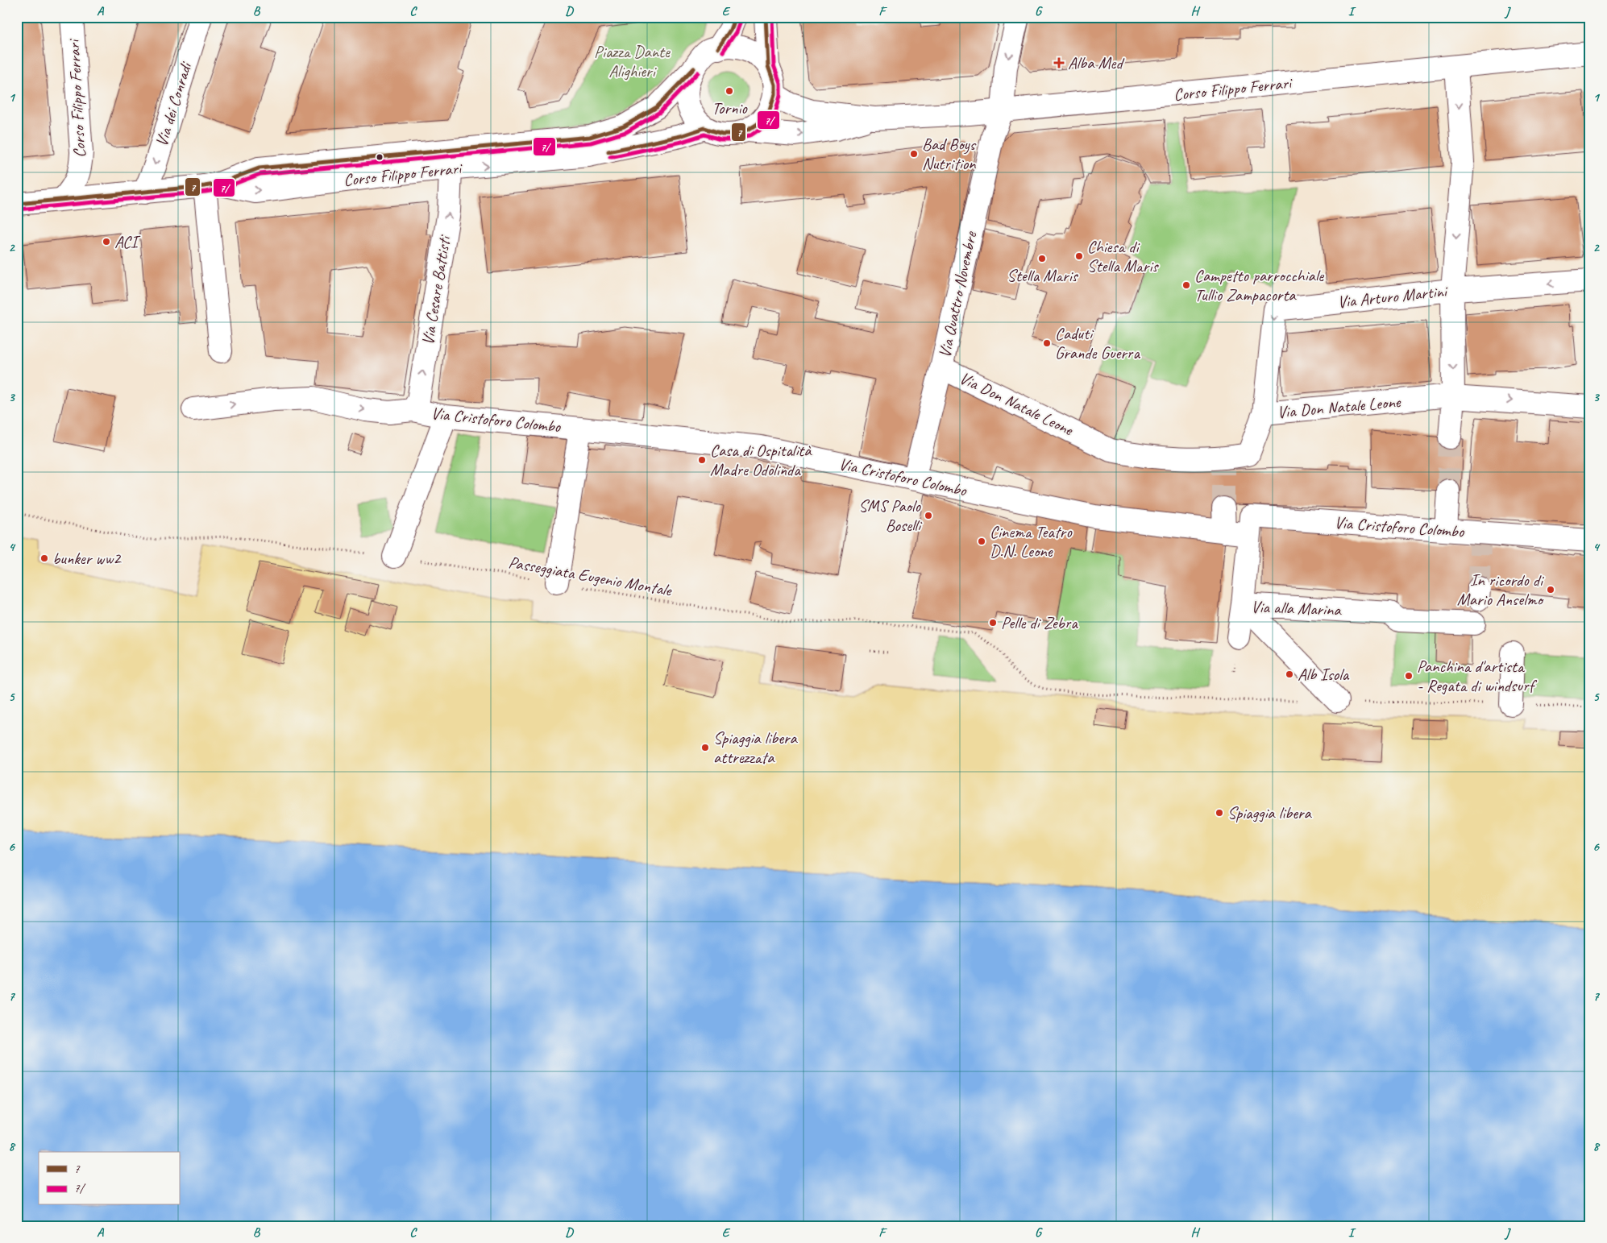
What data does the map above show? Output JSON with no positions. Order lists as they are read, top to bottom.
{
  "streets": {
    "street": [
      "Corso Filippo Ferrari",
      "Via dei Conradi",
      "Via Cesare Battisti",
      "Via Quattro Novembre",
      "Via Arturo Martini",
      "Via Don Natale Leone",
      "Via Cristoforo Colombo",
      "Via alla Marina"
    ],
    "path": ["Passeggiata Eugenio Montale"]
  },
  "crossings": [
    ["Corso Filippo Ferrari", "Via dei Conradi"],
    ["Corso Filippo Ferrari", "Via Cesare Battisti"],
    ["Corso Filippo Ferrari", "Via Quattro Novembre"],
    ["Via Cesare Battisti", "Via Cristoforo Colombo"],
    ["Via Quattro Novembre", "Via Don Natale Leone"],
    ["Via Quattro Novembre", "Via Cristoforo Colombo"],
    ["Via Arturo Martini", "Via Don Natale Leone"],
    ["Via Cristoforo Colombo", "Passeggiata Eugenio Montale"]
  ],
  "one_way": ["Via dei Conradi", "Via Cesare Battisti", "Via Arturo Martini"],
  "parks": ["Piazza Dante Alighieri"],
  "places": {
    "health": ["Alba Med"],
    "other": [
      "Tornio",
      "Bad Boys Nutrition",
      "ACI",
      "Chiesa di Stella Maris",
      "Stella Maris",
      "Campetto parrocchiale Tullio Zampacorta",
      "Caduti Grande Guerra",
      "Casa di Ospitalità Madre Odolinda",
      "SMS Paolo Boselli",
      "Cinema Teatro D.N. Leone",
      "bunker ww2",
      "In ricordo di Mario Anselmo",
      "Pelle di Zebra",
      "Alb Isola",
      "Panchina d'artista - Regata di windsurf",
      "Spiaggia libera attrezzata",
      "Spiaggia libera"
    ]
  },
  "lines": ["transit line 7", "transit line 7/"],
  "legend": ["7", "7/"],
  "grid": {
    "columns": [
      "A",
      "B",
      "C",
      "D",
      "E",
      "F",
      "G",
      "H",
      "I",
      "J"
    ],
    "rows": [
      "1",
      "2",
      "3",
      "4",
      "5",
      "6",
      "7",
      "8"
    ]
  }
}
